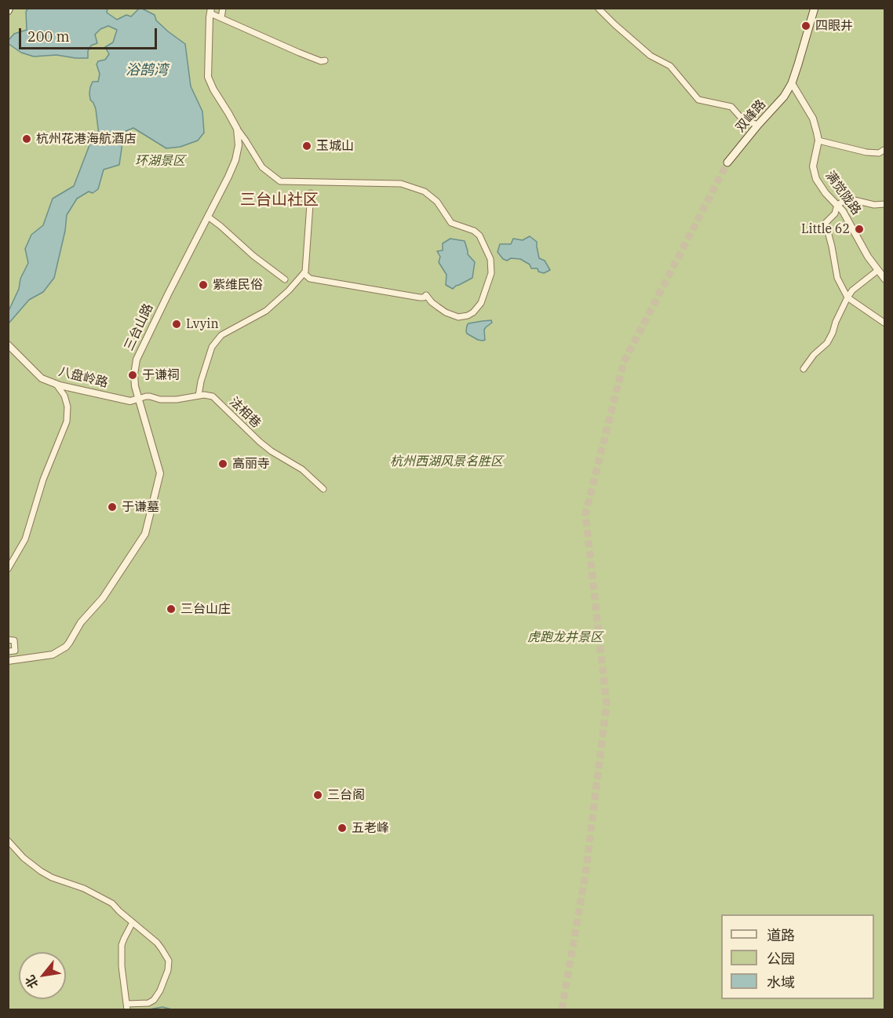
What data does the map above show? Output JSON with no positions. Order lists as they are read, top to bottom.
{
  "streets": {
    "main road": ["双峰路"],
    "street": [
      "满觉陇路",
      "三台山路",
      "八盘岭路",
      "法相巷"
    ]
  },
  "crossings": [
    ["双峰路", "满觉陇路"],
    ["三台山路", "八盘岭路"],
    ["三台山路", "法相巷"],
    ["八盘岭路", "法相巷"]
  ],
  "districts": ["三台山社区"],
  "water": ["浴鹄湾"],
  "parks": ["环湖景区", "杭州西湖风景名胜区", "虎跑龙井景区"],
  "places": [
    "四眼井",
    "杭州花港海航酒店",
    "玉城山",
    "Little 62",
    "紫维民俗",
    "Lvyin",
    "于谦祠",
    "高丽寺",
    "于谦墓",
    "三台山庄",
    "三台阁",
    "五老峰"
  ],
  "legend": ["道路", "公园", "水域"],
  "scale_bar": "200 m",
  "north": "bottom left"
}
